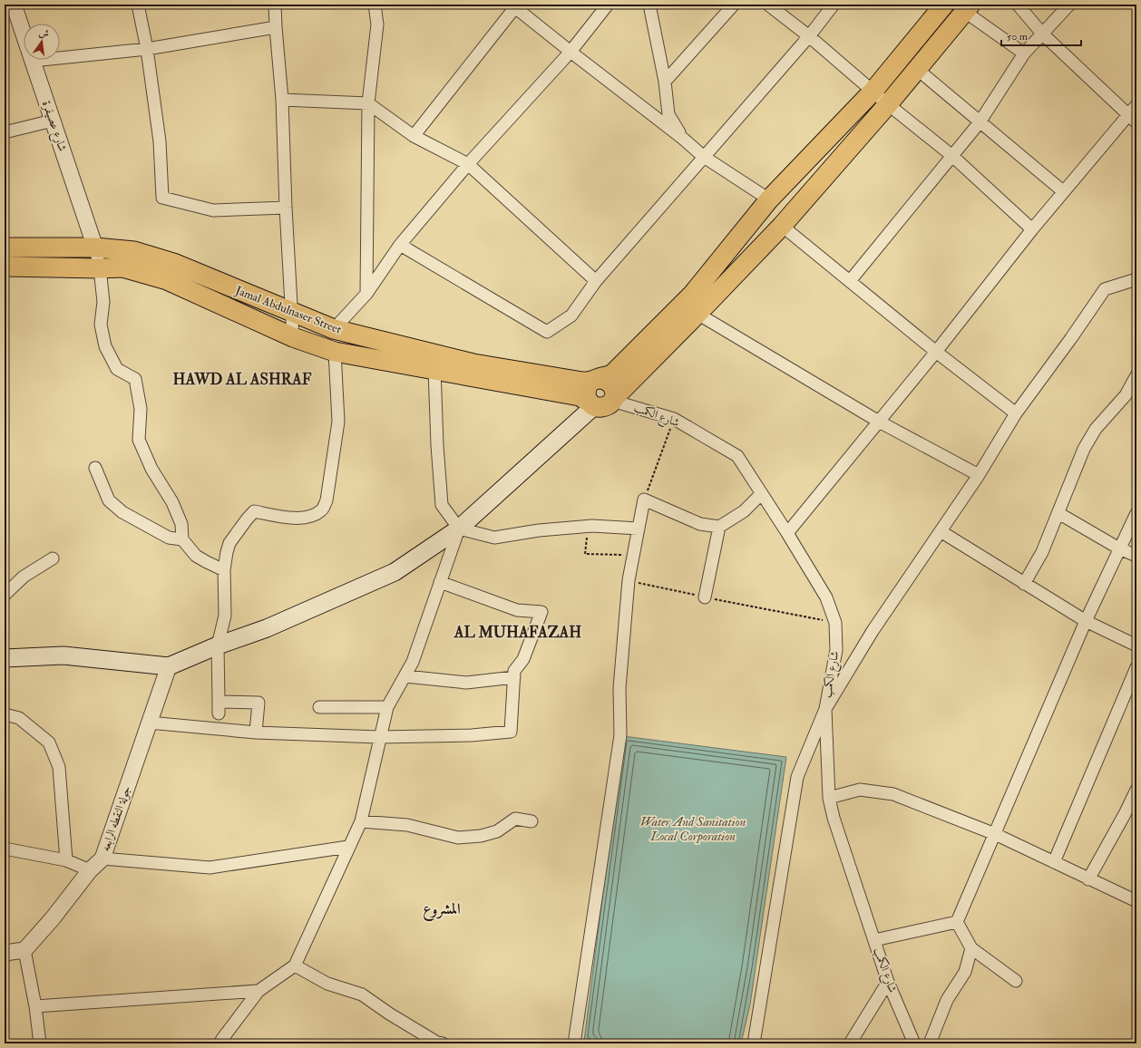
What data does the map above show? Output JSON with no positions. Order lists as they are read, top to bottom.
{
  "streets": {
    "main road": ["Jamal Abdulnaser Street"],
    "street": ["شارع عصيفرة", "شارع الكمب", "جولة النقطه الرابعه"]
  },
  "crossings": [
    ["شارع عصيفرة", "Jamal Abdulnaser Street"],
    ["Jamal Abdulnaser Street", "شارع الكمب"]
  ],
  "districts": ["HAWD AL ASHRAF", "AL MUHAFAZAH", "المشروع"],
  "water": ["Water And Sanitation Local Corporation"],
  "scale_bar": "50 m",
  "north": "top"
}
